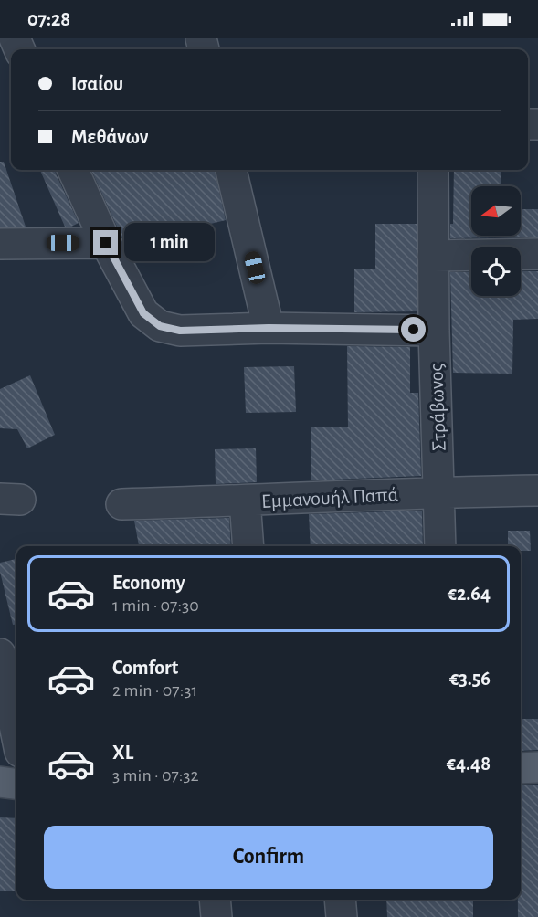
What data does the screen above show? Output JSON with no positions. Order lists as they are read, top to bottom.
{
  "streets": {
    "street": ["Στράβωνος", "Εμμανουήλ Παπά"]
  },
  "crossings": [
    ["Στράβωνος", "Εμμανουήλ Παπά"]
  ],
  "north": "left",
  "page": {
    "status": "07:28",
    "banner": ["Ισαίου", "Μεθάνων"],
    "bubble": "1 min",
    "list": [
      {
        "name": "Economy",
        "note": "1 min · 07:30",
        "value": "€2.64"
      },
      {
        "name": "Comfort",
        "note": "2 min · 07:31",
        "value": "€3.56"
      },
      {
        "name": "XL",
        "note": "3 min · 07:32",
        "value": "€4.48"
      }
    ],
    "buttons": "Confirm"
  }
}
